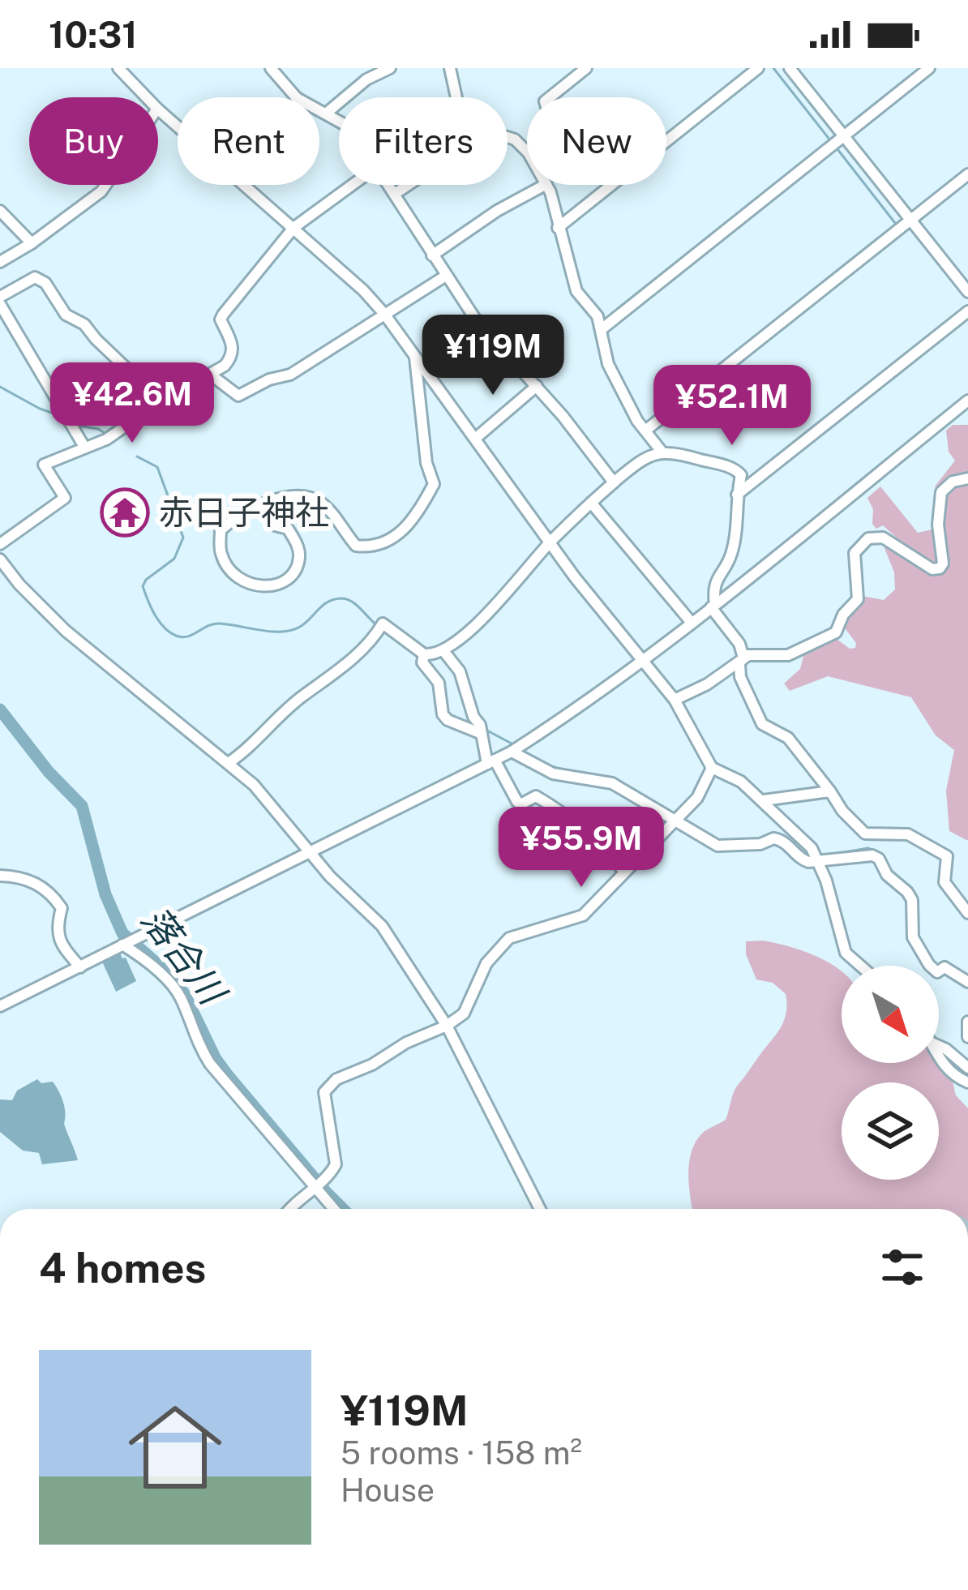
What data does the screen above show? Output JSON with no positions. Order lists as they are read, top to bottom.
{
  "water": ["落合川"],
  "places": {
    "temple": ["赤日子神社"]
  },
  "north": "bottom right",
  "page": {
    "status": "10:31",
    "chip": [
      "Buy",
      "Rent",
      "Filters",
      "New"
    ],
    "price": [
      "¥119M",
      "¥42.6M",
      "¥52.1M",
      "¥55.9M"
    ],
    "heading": "4 homes",
    "list": [
      {
        "name": "¥119M",
        "note": "5 rooms · 158 m² · House"
      }
    ]
  }
}
